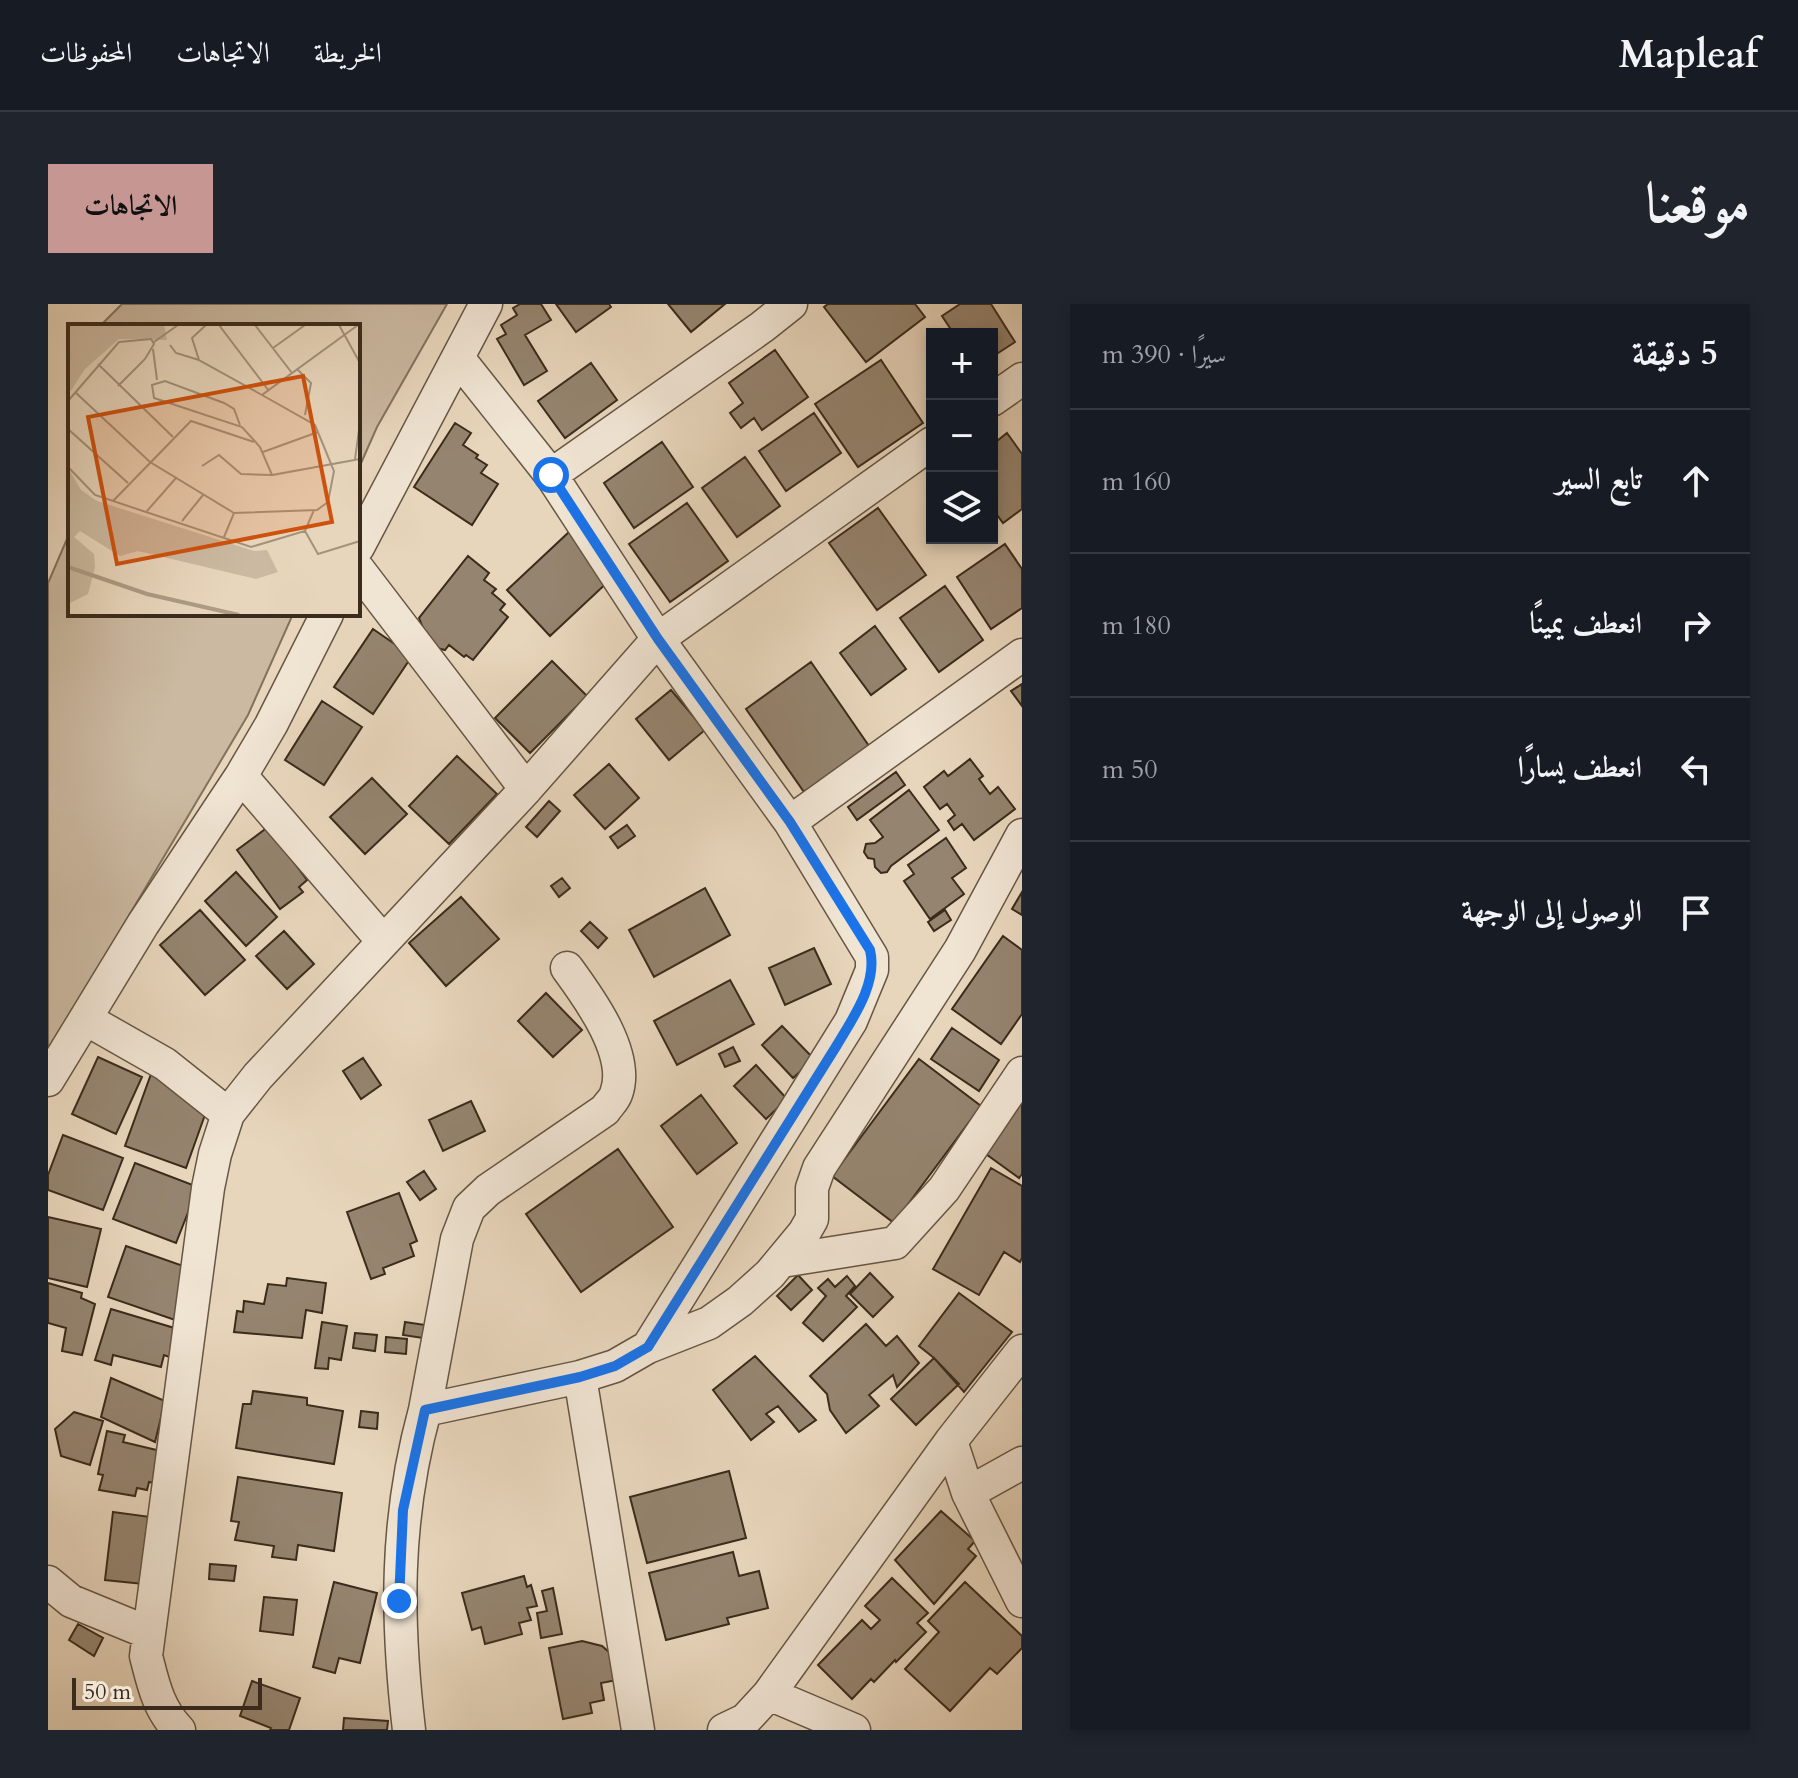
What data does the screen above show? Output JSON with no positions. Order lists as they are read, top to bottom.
{
  "scale_bar": "50 m",
  "page": {
    "header": "Mapleaf",
    "nav": ["الخريطة", "الاتجاهات", "المحفوظات"],
    "title": "موقعنا",
    "buttons": "الاتجاهات",
    "heading": ["5 دقيقة", "سيرًا · 390 m"],
    "map_buttons": ["+", "−"],
    "list": [
      ["تابع السير", "160 m"],
      ["انعطف يمينًا", "180 m"],
      ["انعطف يسارًا", "50 m"],
      "الوصول إلى الوجهة"
    ],
    "scale": "50 m"
  }
}
